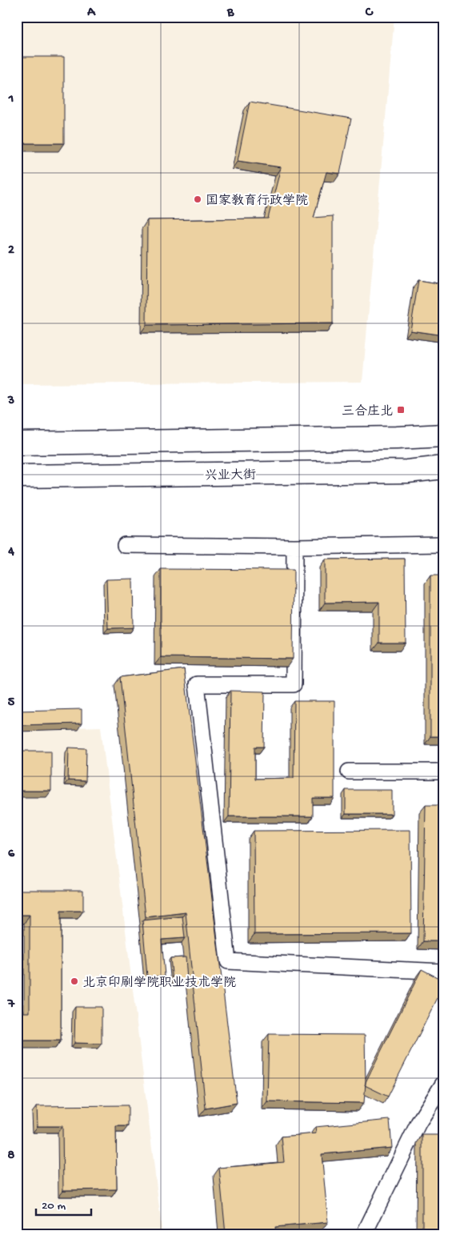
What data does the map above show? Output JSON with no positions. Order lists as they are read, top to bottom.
{
  "streets": {
    "main road": ["兴业大街"]
  },
  "places": {
    "other": ["国家教育行政学院", "北京印刷学院职业技术学院"],
    "transit": ["三合庄北"]
  },
  "scale_bar": "20 m",
  "grid": {
    "columns": ["A", "B", "C"],
    "rows": [
      "1",
      "2",
      "3",
      "4",
      "5",
      "6",
      "7",
      "8"
    ]
  }
}
